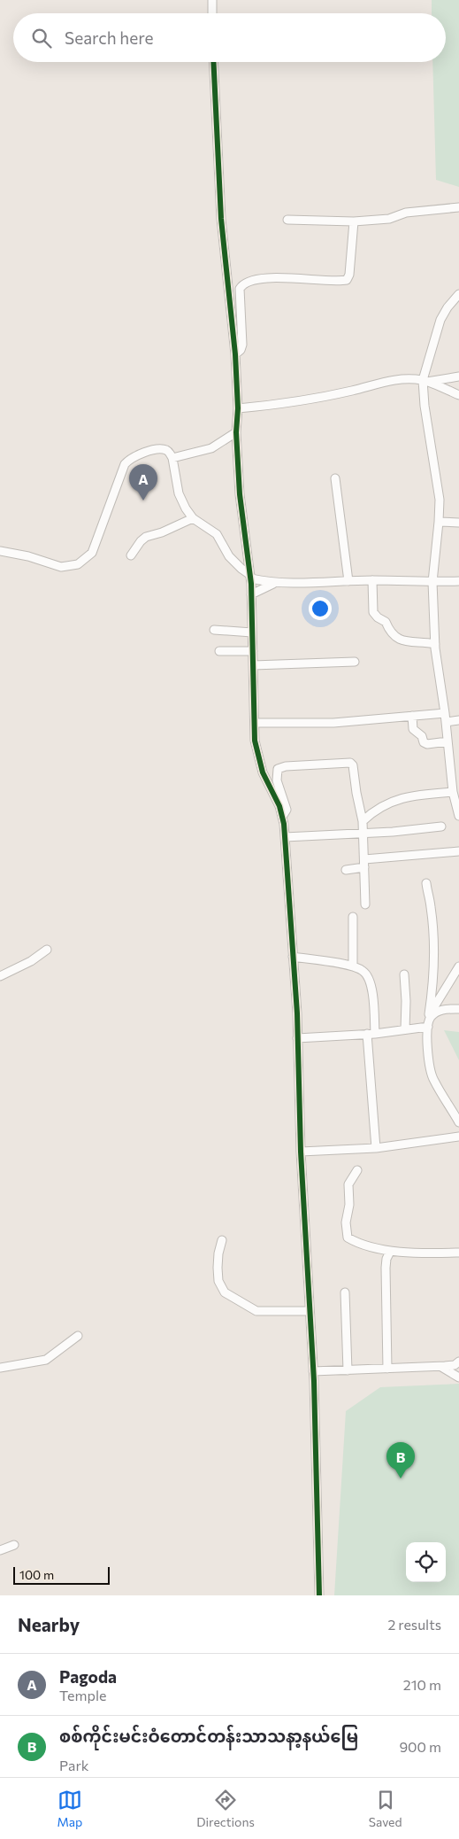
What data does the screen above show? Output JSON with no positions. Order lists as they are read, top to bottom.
{
  "scale_bar": "100 m",
  "page": {
    "search": "Search here",
    "pins": ["A", "B"],
    "scale": "100 m",
    "heading": ["Nearby", "2 results"],
    "list": [
      {
        "mark": "A",
        "name": "Pagoda",
        "note": "Temple",
        "value": "210 m"
      },
      {
        "mark": "B",
        "name": "စစ်ကိုင်းမင်းဝံတောင်တန်းသာသနာ့နယ်မြေ",
        "note": "Park",
        "value": "900 m"
      }
    ],
    "nav": ["Map", "Directions", "Saved"]
  }
}
